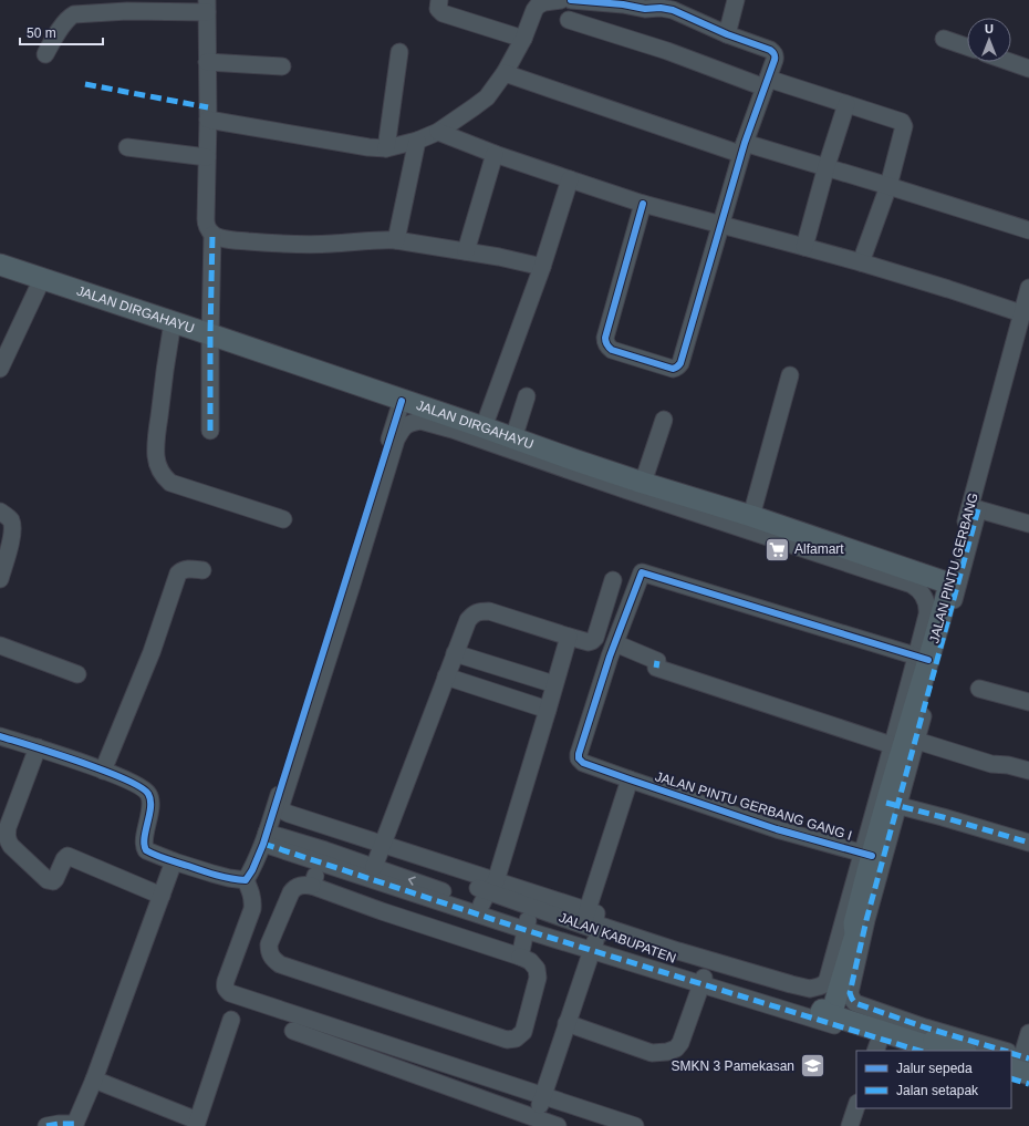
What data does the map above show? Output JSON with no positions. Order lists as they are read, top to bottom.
{
  "streets": {
    "main road": ["JALAN DIRGAHAYU", "JALAN PINTU GERBANG", "JALAN KABUPATEN"],
    "street": ["JALAN PINTU GERBANG GANG I"]
  },
  "crossings": [
    ["JALAN DIRGAHAYU", "JALAN PINTU GERBANG"],
    ["JALAN PINTU GERBANG", "JALAN PINTU GERBANG GANG I"],
    ["JALAN PINTU GERBANG", "JALAN KABUPATEN"]
  ],
  "places": {
    "supermarket": ["Alfamart"],
    "school or university": ["SMKN 3 Pamekasan"]
  },
  "legend": ["Jalur sepeda", "Jalan setapak"],
  "scale_bar": "50 m",
  "north": "top"
}
